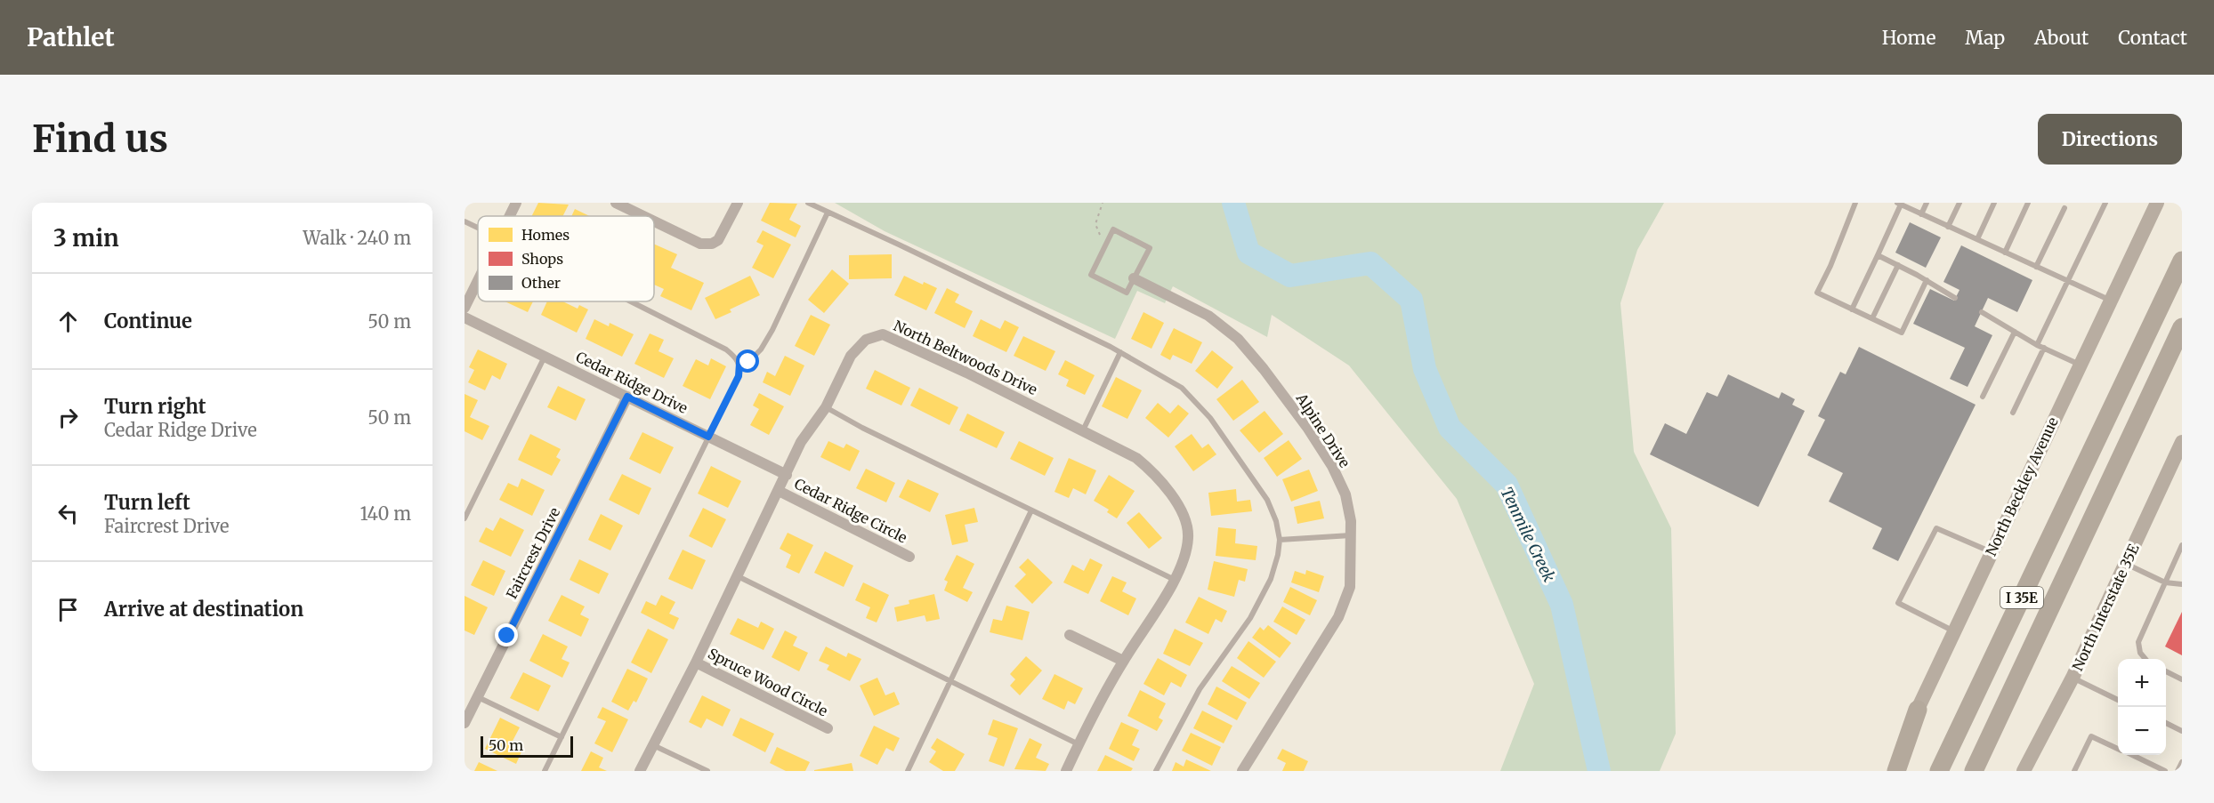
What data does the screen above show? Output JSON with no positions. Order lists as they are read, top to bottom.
{
  "streets": {
    "highway": ["I 35E"],
    "main road": ["North Beckley Avenue", "North Interstate 35E"],
    "street": [
      "North Beltwoods Drive",
      "Cedar Ridge Drive",
      "Alpine Drive",
      "Cedar Ridge Circle",
      "Faircrest Drive",
      "Spruce Wood Circle"
    ]
  },
  "crossings": [
    ["North Beltwoods Drive", "Cedar Ridge Drive"],
    ["North Beltwoods Drive", "Cedar Ridge Circle"],
    ["North Beltwoods Drive", "Spruce Wood Circle"],
    ["Cedar Ridge Drive", "Faircrest Drive"]
  ],
  "water": ["Tenmile Creek"],
  "legend": ["Homes", "Shops", "Other"],
  "scale_bar": "50 m",
  "page": {
    "header": "Pathlet",
    "nav": [
      "Home",
      "Map",
      "About",
      "Contact"
    ],
    "buttons": "Directions",
    "title": "Find us",
    "heading": ["3 min", "Walk · 240 m"],
    "list": [
      ["Continue", "50 m"],
      ["Turn right", "Cedar Ridge Drive", "50 m"],
      ["Turn left", "Faircrest Drive", "140 m"],
      "Arrive at destination"
    ],
    "map_buttons": ["+", "−"],
    "scale": "50 m"
  }
}
